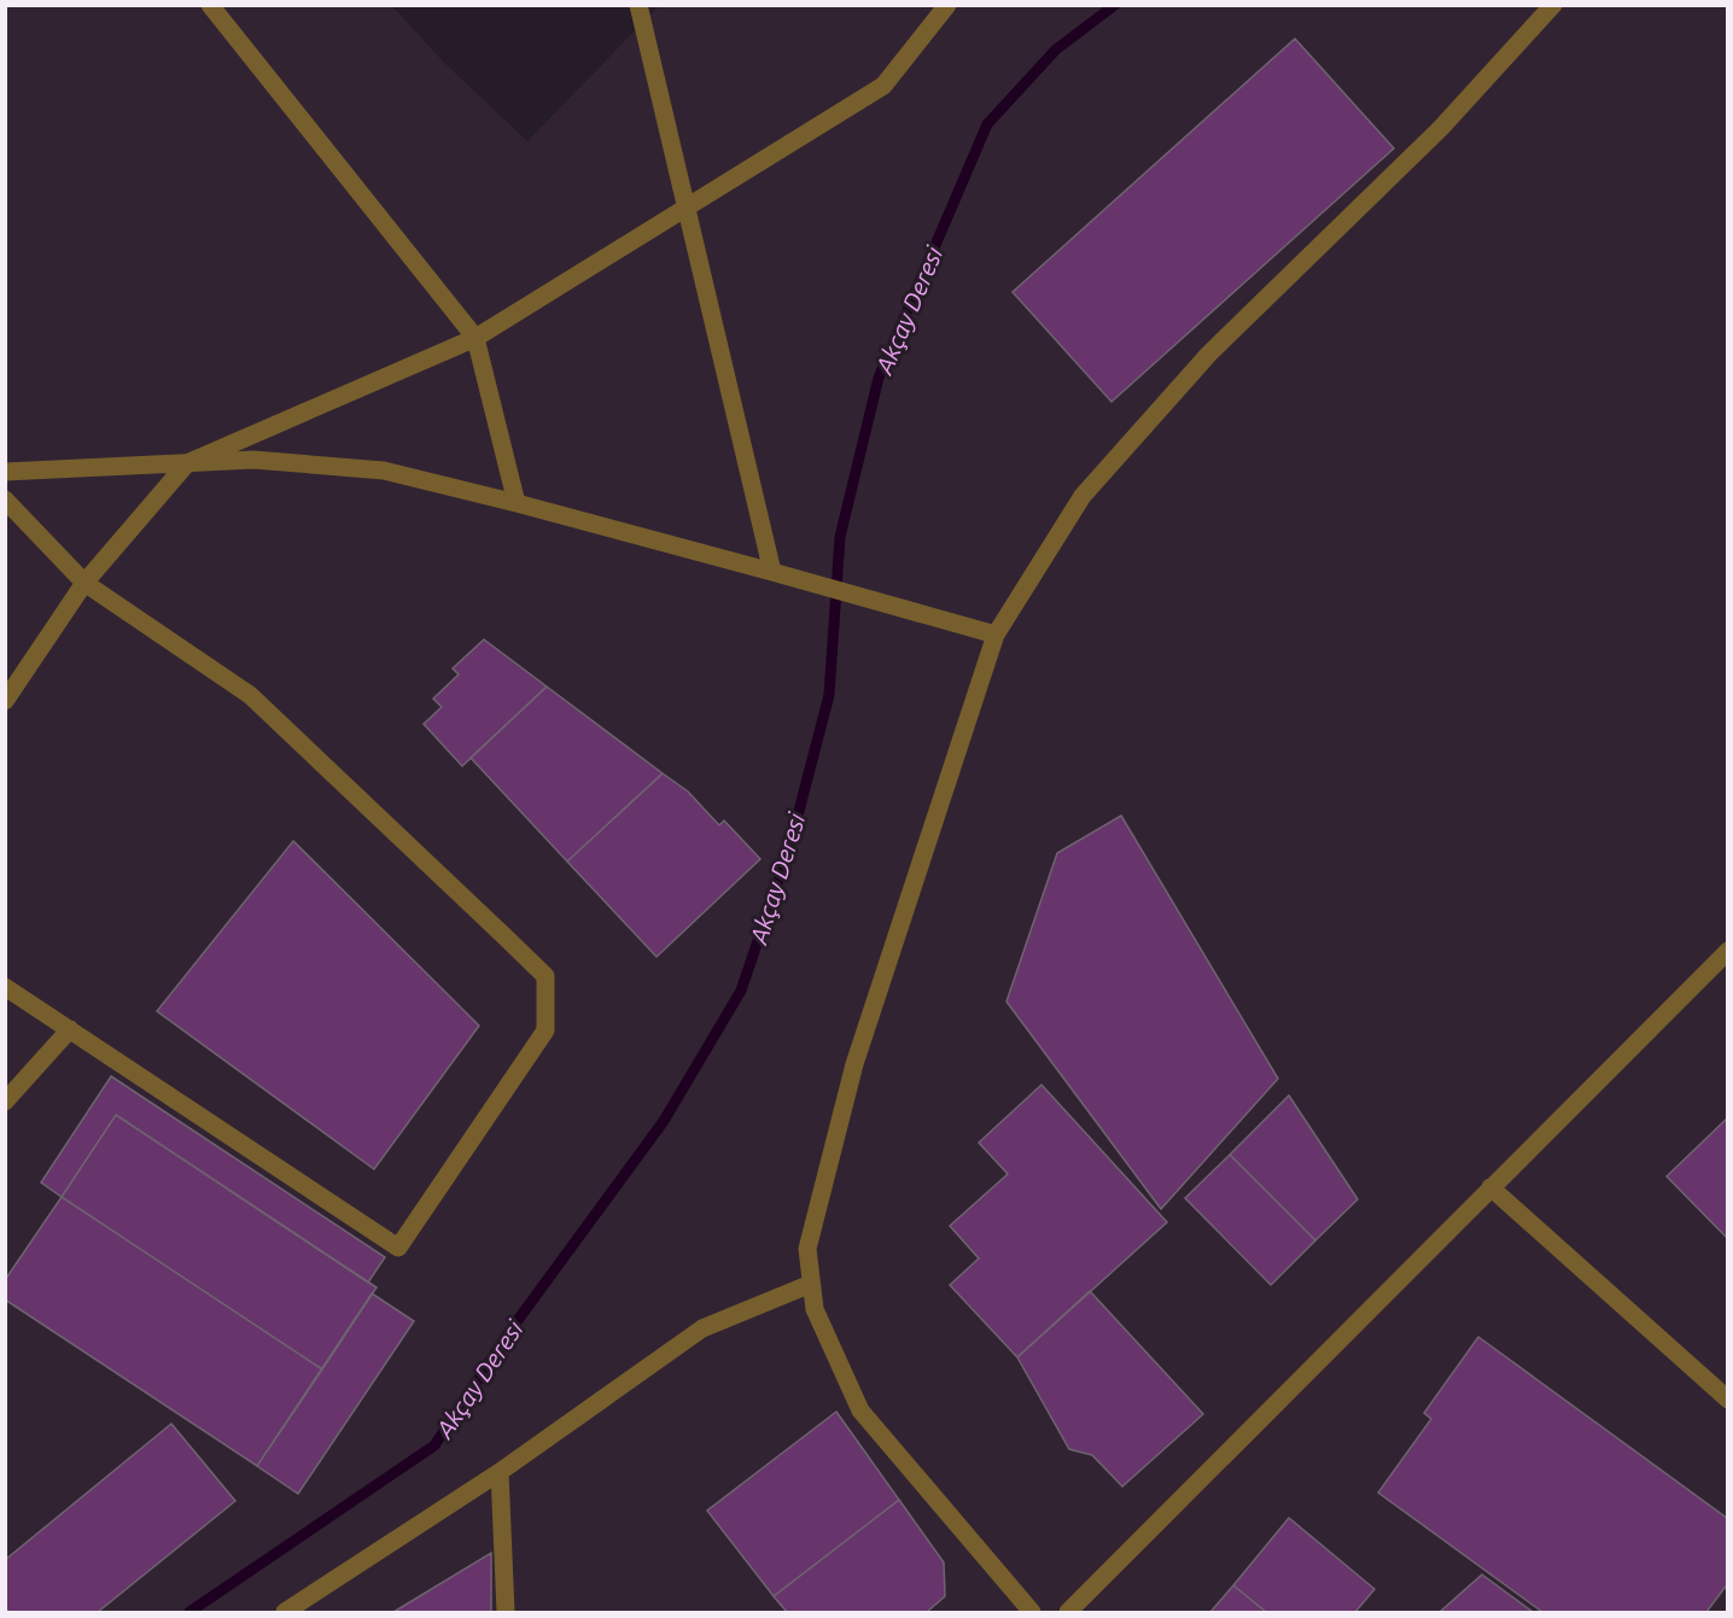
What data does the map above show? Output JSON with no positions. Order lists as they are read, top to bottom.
{
  "water": ["Akçay Deresi"]
}
